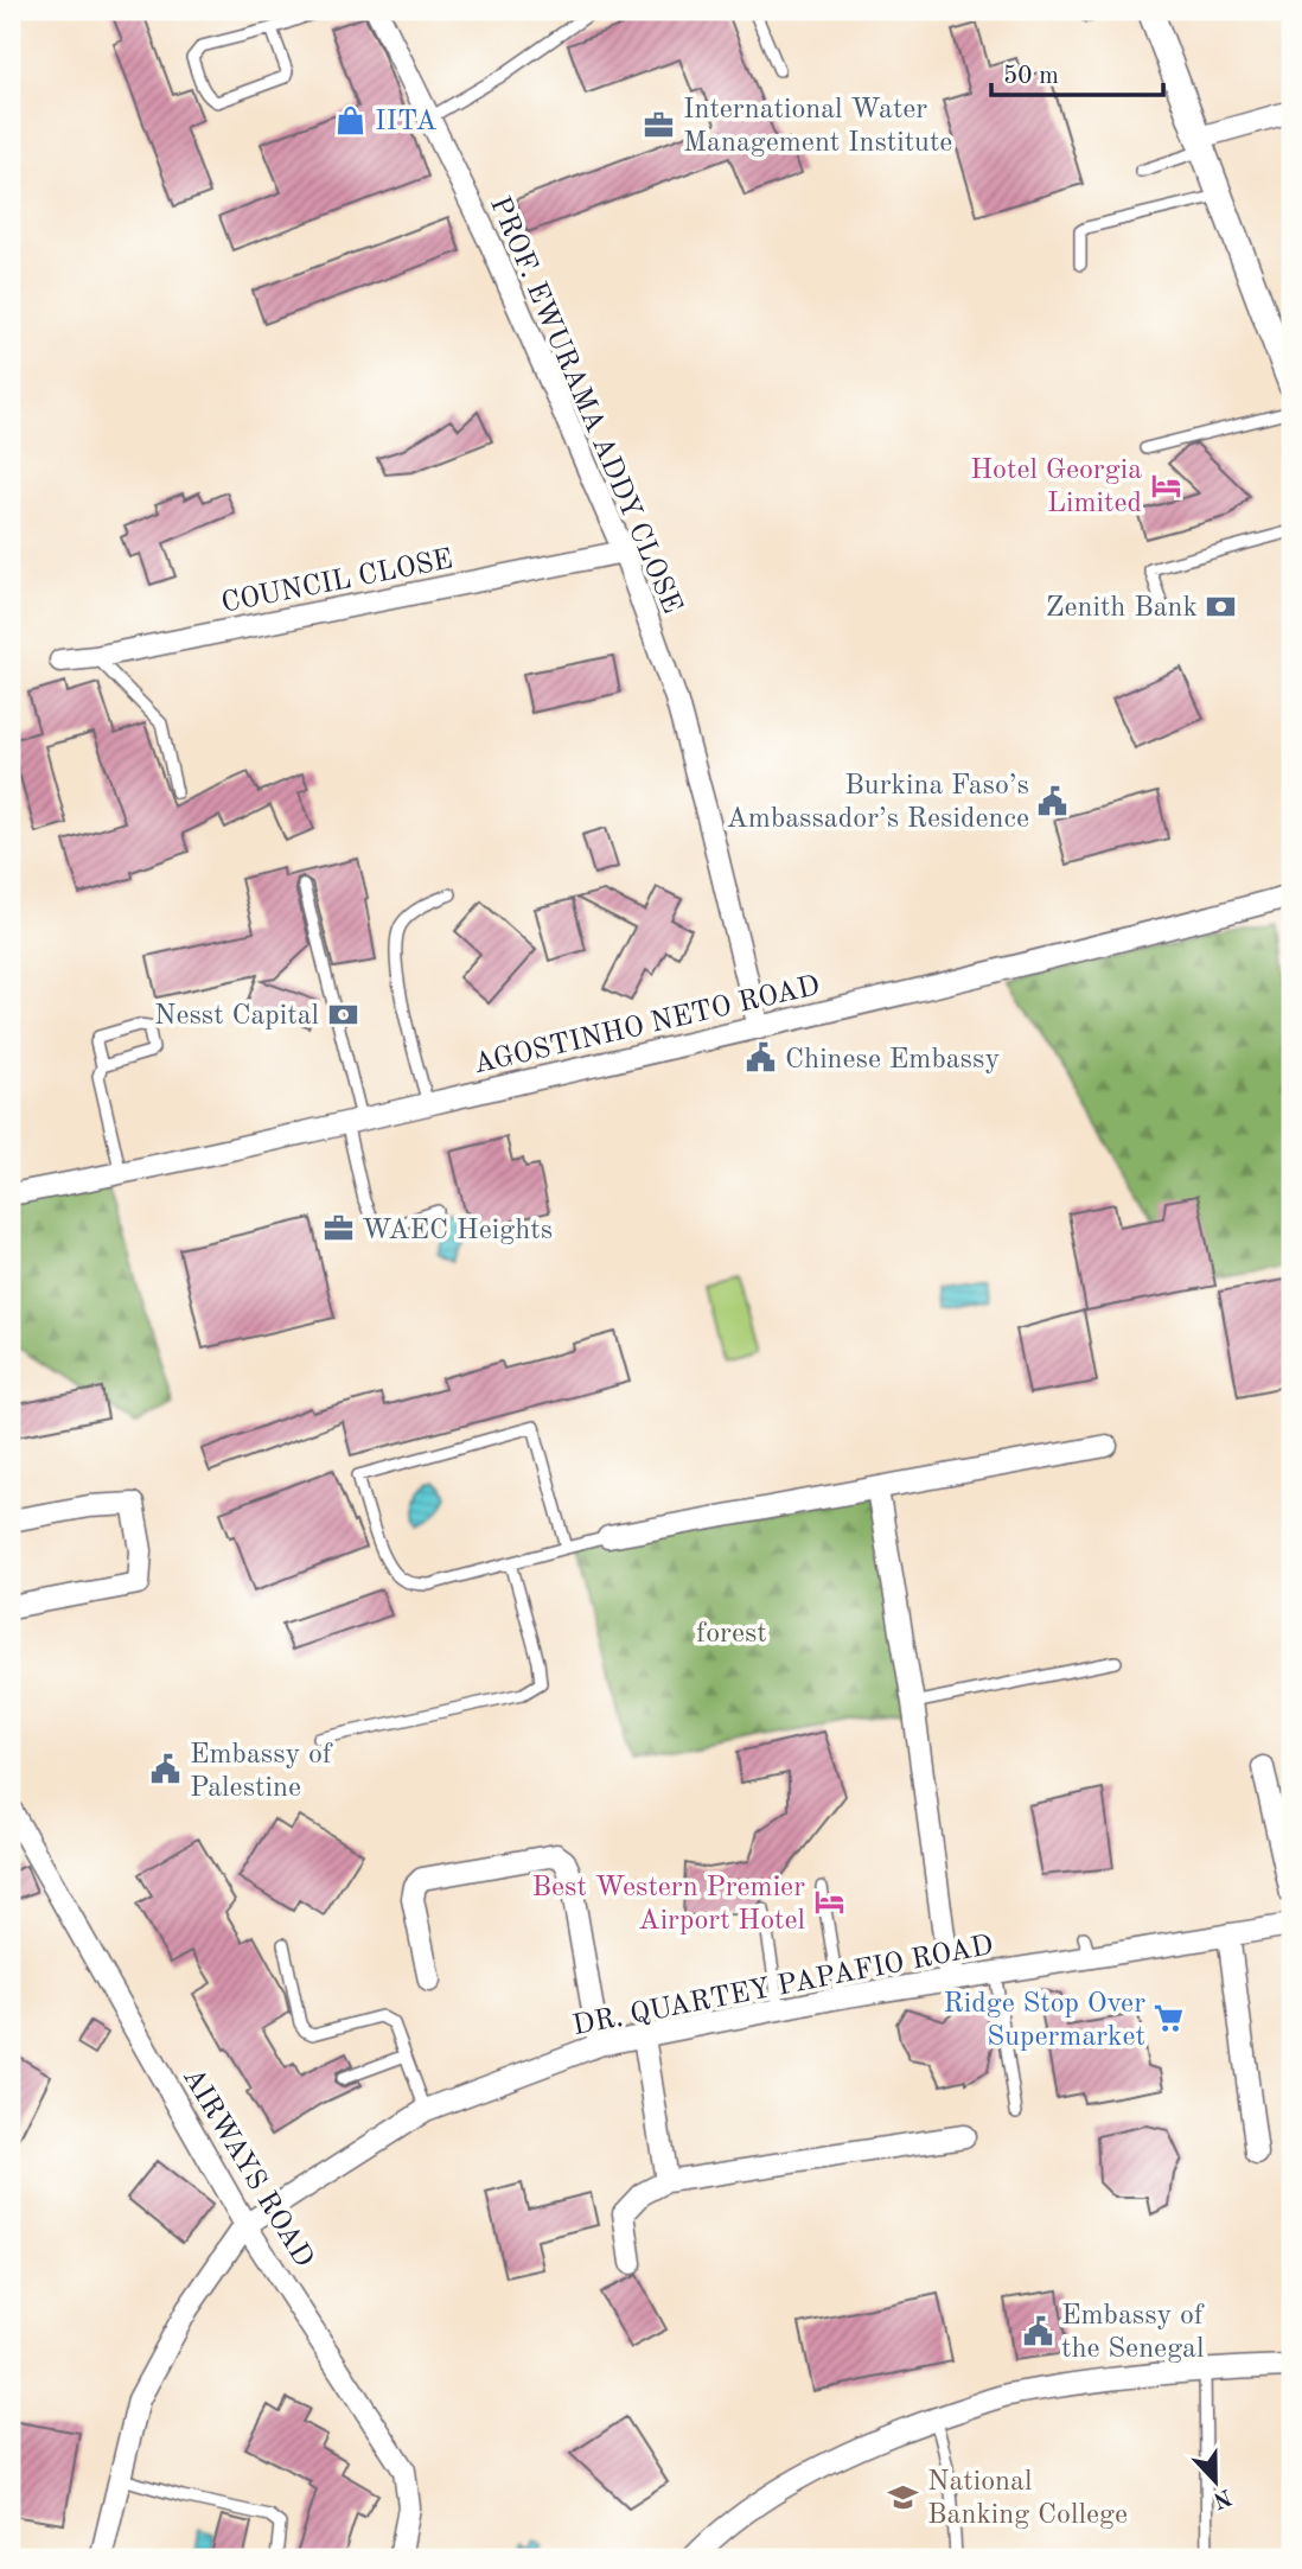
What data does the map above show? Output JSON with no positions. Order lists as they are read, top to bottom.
{
  "streets": {
    "street": [
      "PROF. EWURAMA ADDY CLOSE",
      "COUNCIL CLOSE",
      "AGOSTINHO NETO ROAD",
      "DR. QUARTEY PAPAFIO ROAD",
      "AIRWAYS ROAD"
    ]
  },
  "crossings": [
    ["PROF. EWURAMA ADDY CLOSE", "COUNCIL CLOSE"],
    ["PROF. EWURAMA ADDY CLOSE", "AGOSTINHO NETO ROAD"],
    ["DR. QUARTEY PAPAFIO ROAD", "AIRWAYS ROAD"]
  ],
  "parks": ["forest"],
  "places": {
    "shop": ["IITA"],
    "office": ["International Water Management Institute", "WAEC Heights"],
    "hotel": ["Hotel Georgia Limited", "Best Western Premier Airport Hotel"],
    "bank": ["Zenith Bank", "Nesst Capital"],
    "public building": [
      "Burkina Faso’s Ambassador’s Residence",
      "Chinese Embassy",
      "Embassy of Palestine",
      "Embassy of the Senegal"
    ],
    "supermarket": ["Ridge Stop Over Supermarket"],
    "school or university": ["National Banking College"]
  },
  "scale_bar": "50 m",
  "north": "bottom"
}
